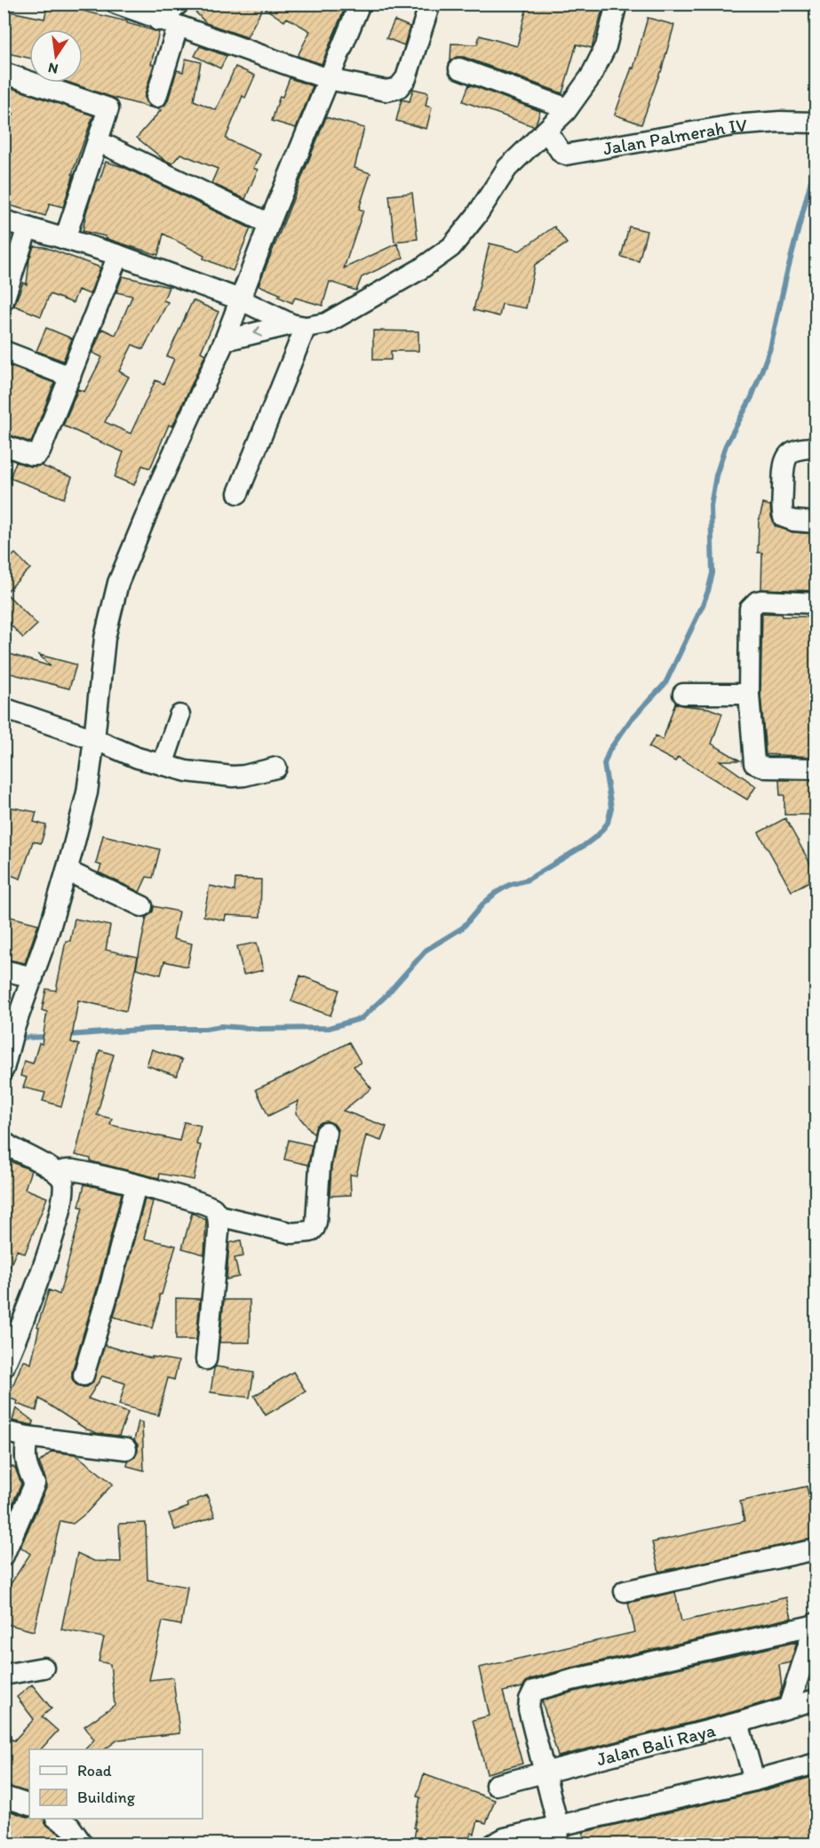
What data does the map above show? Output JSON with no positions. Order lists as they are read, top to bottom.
{
  "streets": {
    "street": ["Jalan Palmerah IV", "Jalan Bali Raya"]
  },
  "legend": ["Road", "Building"],
  "north": "bottom"
}
